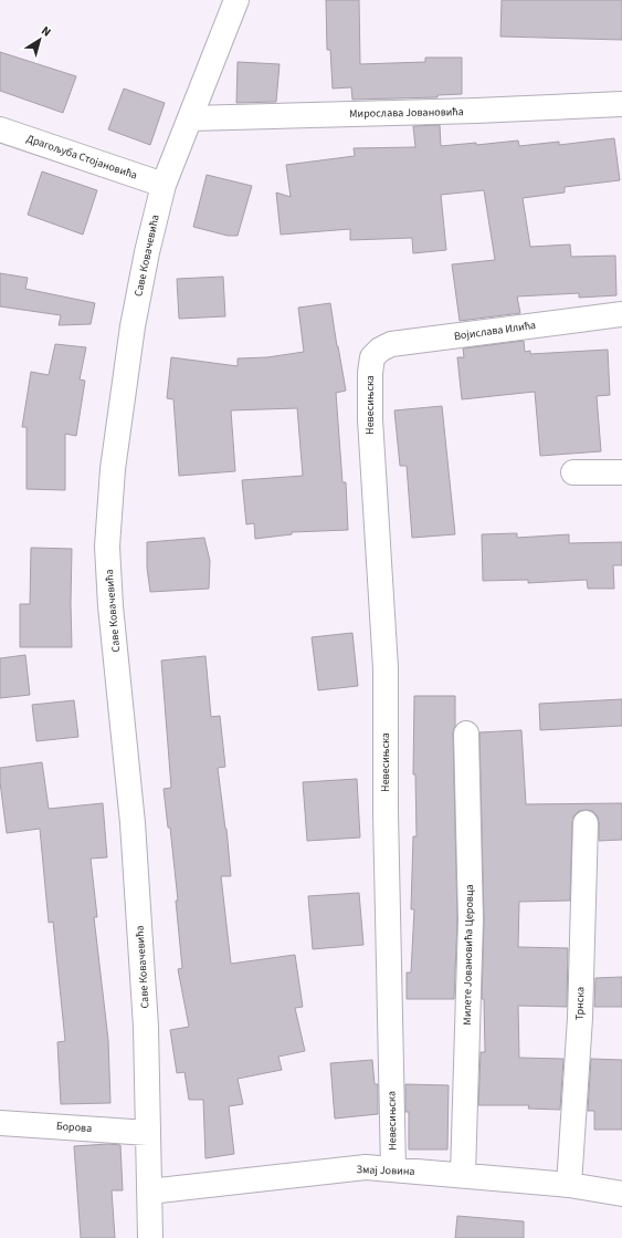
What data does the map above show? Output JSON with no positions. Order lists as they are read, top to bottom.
{
  "streets": {
    "street": [
      "Мирослава Јовановића",
      "Драгољуба Стојановића",
      "Саве Ковачевића",
      "Војислава Илића",
      "Невесињска",
      "Милете Јовановића Церовца",
      "Трнска",
      "Борова",
      "Змај Јовина"
    ]
  },
  "crossings": [
    ["Мирослава Јовановића", "Саве Ковачевића"],
    ["Драгољуба Стојановића", "Саве Ковачевића"],
    ["Саве Ковачевића", "Борова"],
    ["Саве Ковачевића", "Змај Јовина"],
    ["Војислава Илића", "Невесињска"],
    ["Невесињска", "Змај Јовина"],
    ["Милете Јовановића Церовца", "Змај Јовина"],
    ["Трнска", "Змај Јовина"]
  ],
  "north": "top right"
}
